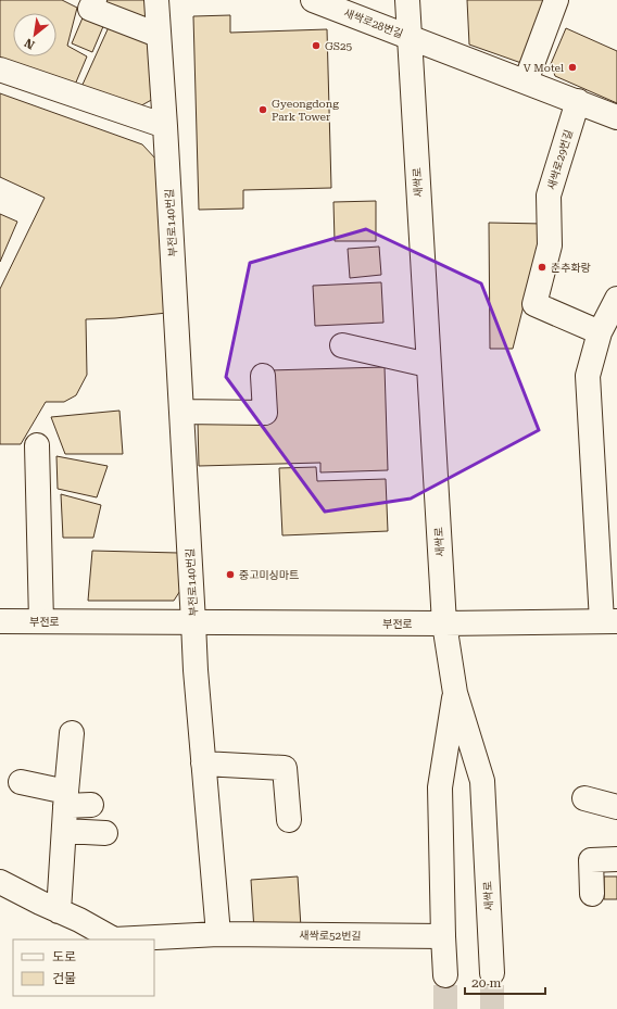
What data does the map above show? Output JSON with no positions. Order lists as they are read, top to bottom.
{
  "streets": {
    "main road": [
      "새싹로28번길",
      "새싹로29번길",
      "새싹로",
      "부전로140번길",
      "부전로",
      "새싹로52번길"
    ]
  },
  "crossings": [
    ["새싹로28번길", "새싹로"],
    ["새싹로29번길", "부전로"],
    ["새싹로", "부전로"],
    ["새싹로", "새싹로52번길"],
    ["부전로140번길", "부전로"]
  ],
  "places": [
    "GS25",
    "V Motel",
    "Gyeongdong Park Tower",
    "춘추화랑",
    "중고미싱마트"
  ],
  "legend": ["도로", "건물"],
  "scale_bar": "20 m",
  "north": "bottom left"
}
